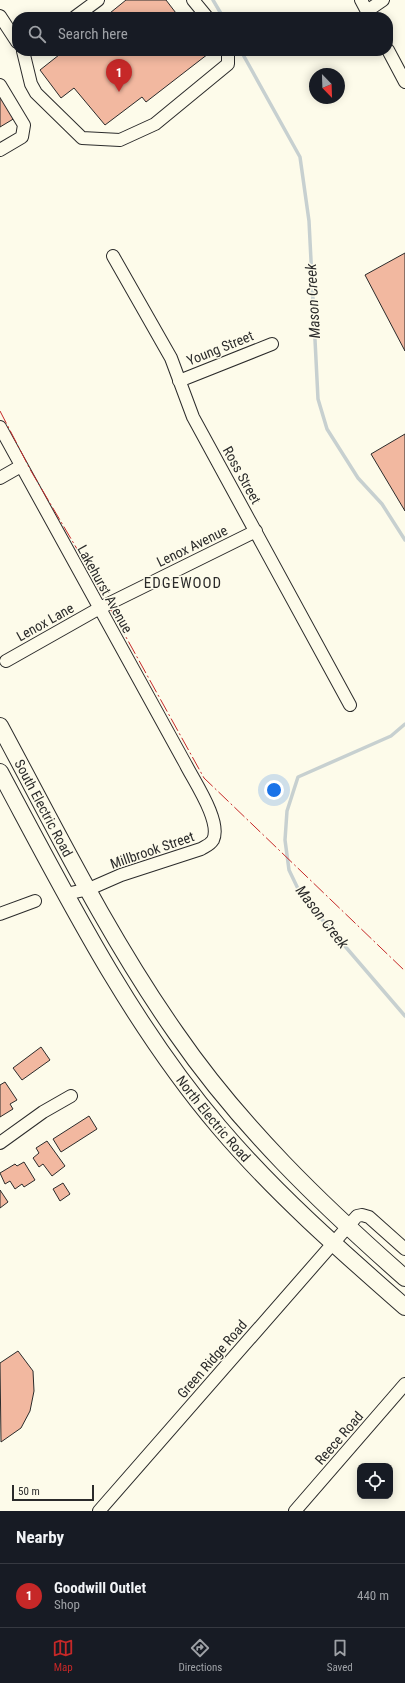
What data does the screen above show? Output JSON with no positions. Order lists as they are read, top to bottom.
{
  "streets": {
    "main road": ["South Electric Road", "North Electric Road"],
    "street": [
      "Young Street",
      "Ross Street",
      "Lenox Avenue",
      "Lakehurst Avenue",
      "Lenox Lane",
      "Millbrook Street",
      "Green Ridge Road",
      "Reece Road"
    ]
  },
  "crossings": [
    ["Young Street", "Ross Street"],
    ["Ross Street", "Lenox Avenue"],
    ["Lenox Avenue", "Lakehurst Avenue"],
    ["Lenox Avenue", "Lenox Lane"],
    ["Lakehurst Avenue", "Lenox Lane"],
    ["Lakehurst Avenue", "Millbrook Street"],
    ["South Electric Road", "Millbrook Street"],
    ["South Electric Road", "North Electric Road"],
    ["Millbrook Street", "North Electric Road"],
    ["North Electric Road", "Green Ridge Road"]
  ],
  "districts": ["EDGEWOOD"],
  "water": ["Mason Creek"],
  "scale_bar": "50 m",
  "north": "bottom right",
  "page": {
    "search": "Search here",
    "pins": "1",
    "scale": "50 m",
    "heading": "Nearby",
    "list": [
      {
        "mark": "1",
        "name": "Goodwill Outlet",
        "note": "Shop",
        "value": "440 m"
      }
    ],
    "nav": ["Map", "Directions", "Saved"]
  }
}
